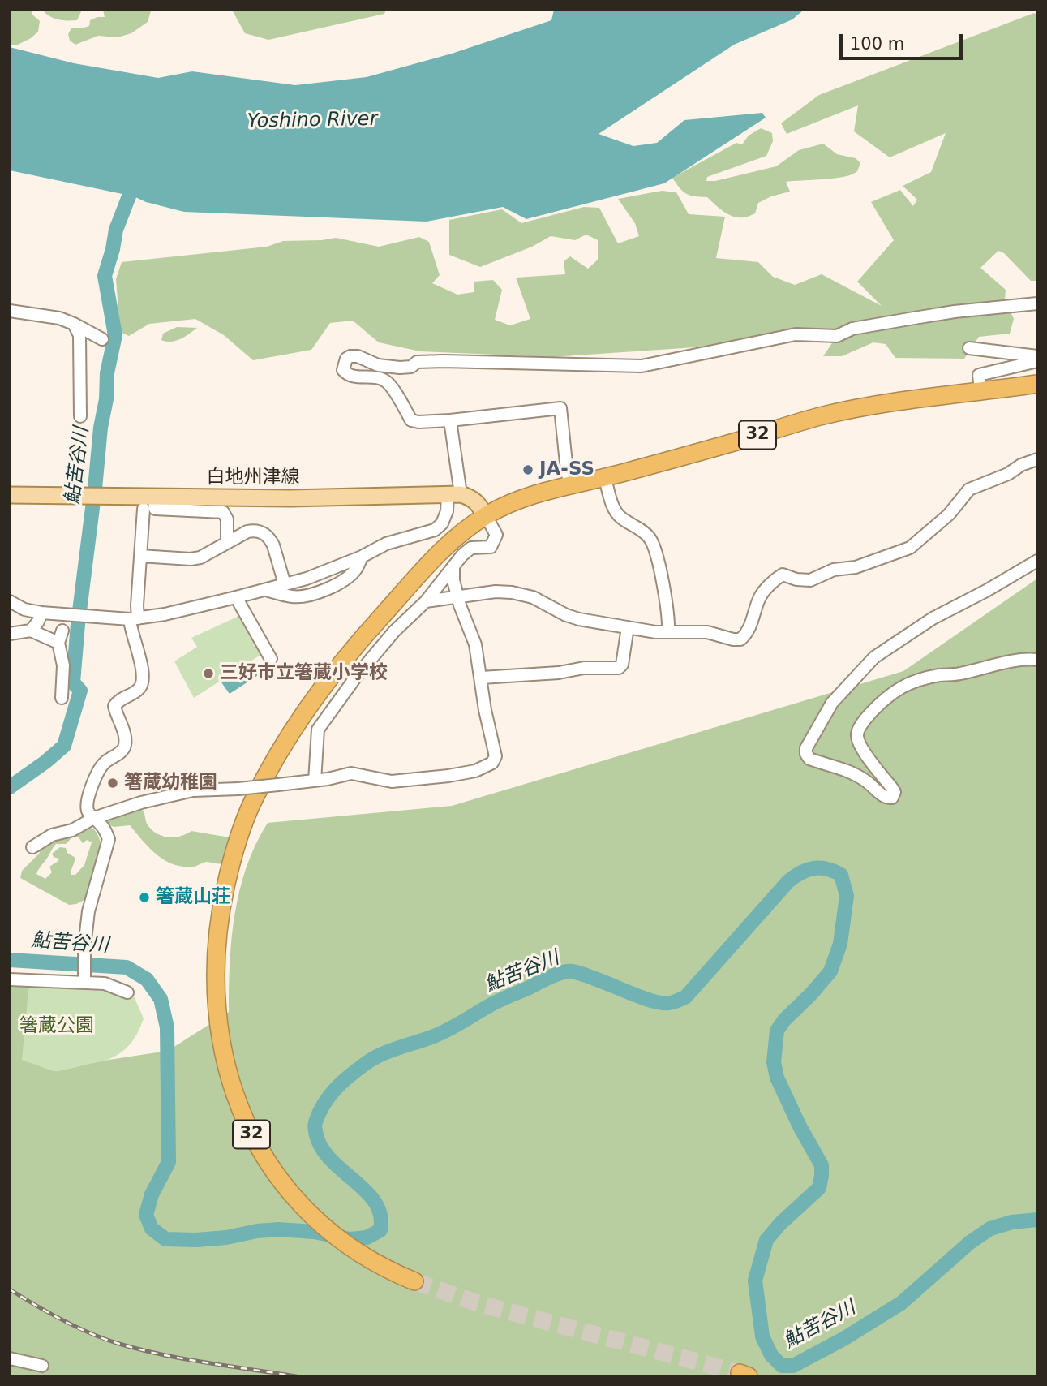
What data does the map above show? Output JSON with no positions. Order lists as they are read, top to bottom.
{
  "streets": {
    "highway": ["32"],
    "main road": ["白地州津線"]
  },
  "water": ["Yoshino River", "鮎苦谷川"],
  "parks": ["箸蔵公園"],
  "places": [
    "JA-SS",
    "三好市立箸蔵小学校",
    "箸蔵幼稚園",
    "箸蔵山荘"
  ],
  "scale_bar": "100 m"
}
